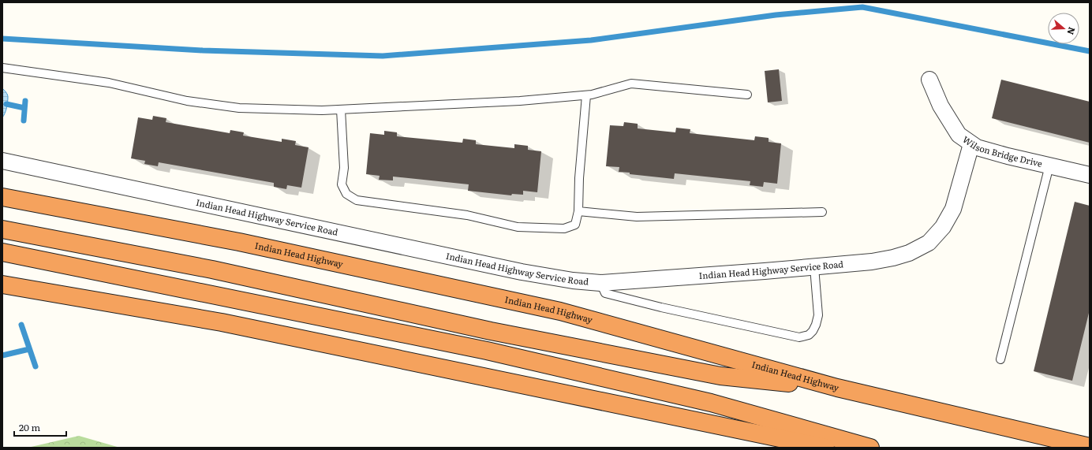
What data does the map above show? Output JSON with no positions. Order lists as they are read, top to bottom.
{
  "streets": {
    "highway": ["Indian Head Highway"],
    "street": ["Wilson Bridge Drive", "Indian Head Highway Service Road"]
  },
  "crossings": [
    ["Wilson Bridge Drive", "Indian Head Highway Service Road"]
  ],
  "scale_bar": "20 m",
  "north": "right"
}
